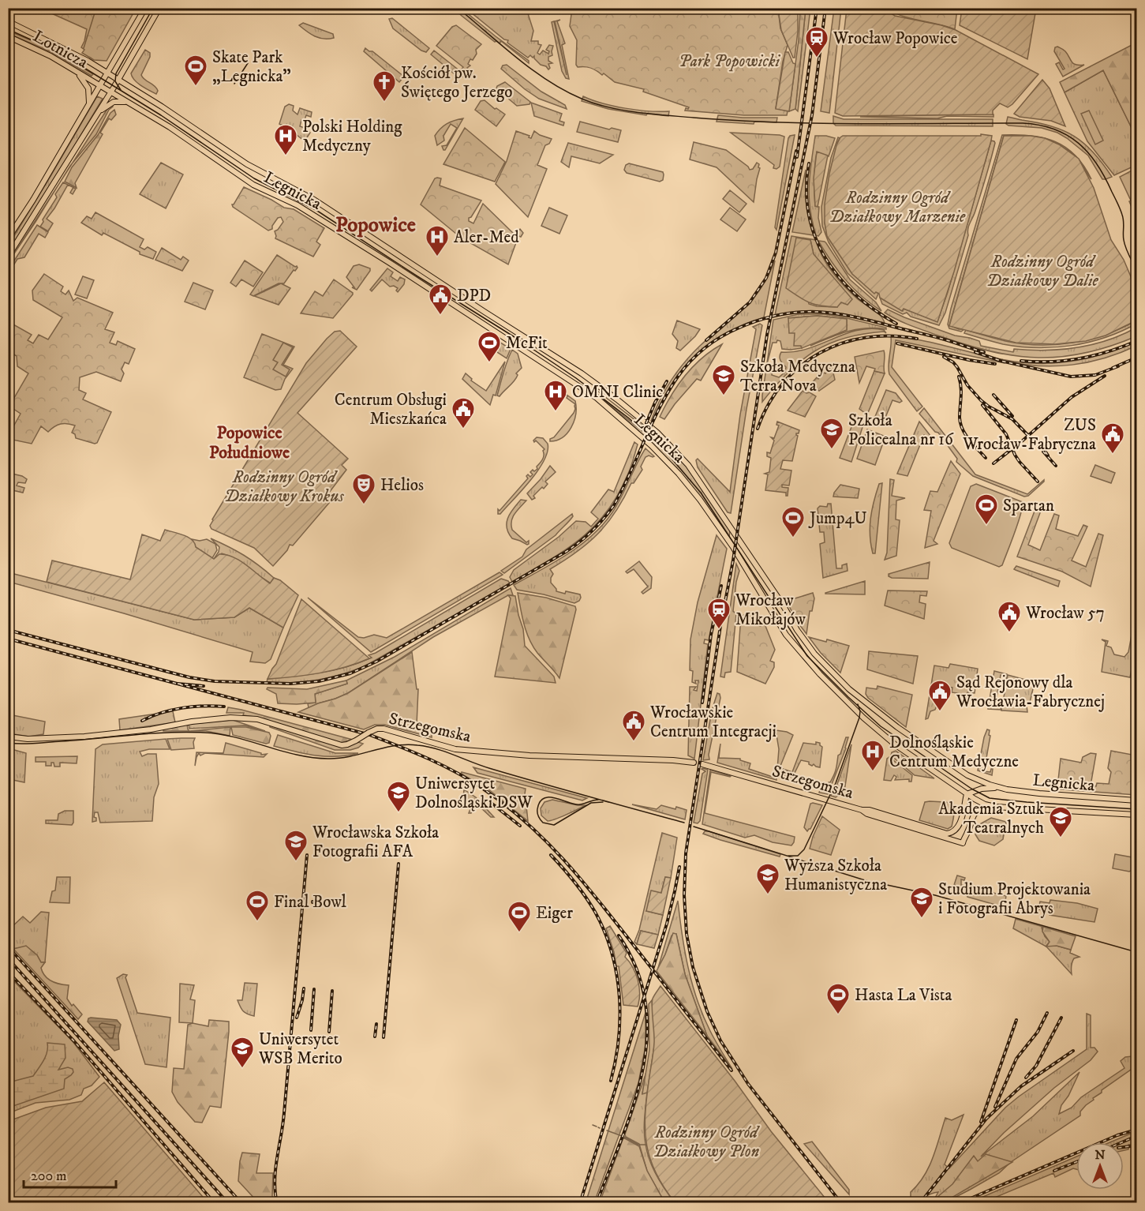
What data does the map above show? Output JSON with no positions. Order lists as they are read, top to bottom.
{
  "streets": {
    "main road": ["Lotnicza", "Legnicka", "Strzegomska"]
  },
  "crossings": [
    ["Lotnicza", "Legnicka"],
    ["Legnicka", "Strzegomska"]
  ],
  "districts": ["Popowice", "Popowice Południowe"],
  "parks": [
    "Park Popowicki",
    "Rodzinny Ogród Działkowy Marzenie",
    "Rodzinny Ogród Działkowy Dalie",
    "Rodzinny Ogród Działkowy Krokus",
    "Rodzinny Ogród Działkowy Plon"
  ],
  "places": {
    "station": ["Wrocław Popowice", "Wrocław Mikołajów"],
    "sports": [
      "Skate Park „Legnicka”",
      "McFit",
      "Spartan",
      "Jump4U",
      "Final Bowl",
      "Eiger",
      "Hasta La Vista"
    ],
    "church": ["Kościół pw. Świętego Jerzego"],
    "hospital": [
      "Polski Holding Medyczny",
      "Aler-Med",
      "OMNI Clinic",
      "Dolnośląskie Centrum Medyczne"
    ],
    "public building": [
      "DPD",
      "Centrum Obsługi Mieszkańca",
      "ZUS Wrocław-Fabryczna",
      "Wrocław 57",
      "Sąd Rejonowy dla Wrocławia-Fabrycznej",
      "Wrocławskie Centrum Integracji"
    ],
    "school or university": [
      "Szkoła Medyczna Terra Nova",
      "Szkoła Policealna nr 16",
      "Uniwersytet Dolnośląski DSW",
      "Akademia Sztuk Teatralnych",
      "Wrocławska Szkoła Fotografii AFA",
      "Wyższa Szkoła Humanistyczna",
      "Studium Projektowania i Fotografii Abrys",
      "Uniwersytet WSB Merito"
    ],
    "theatre": ["Helios"]
  },
  "scale_bar": "200 m",
  "north": "top"
}
